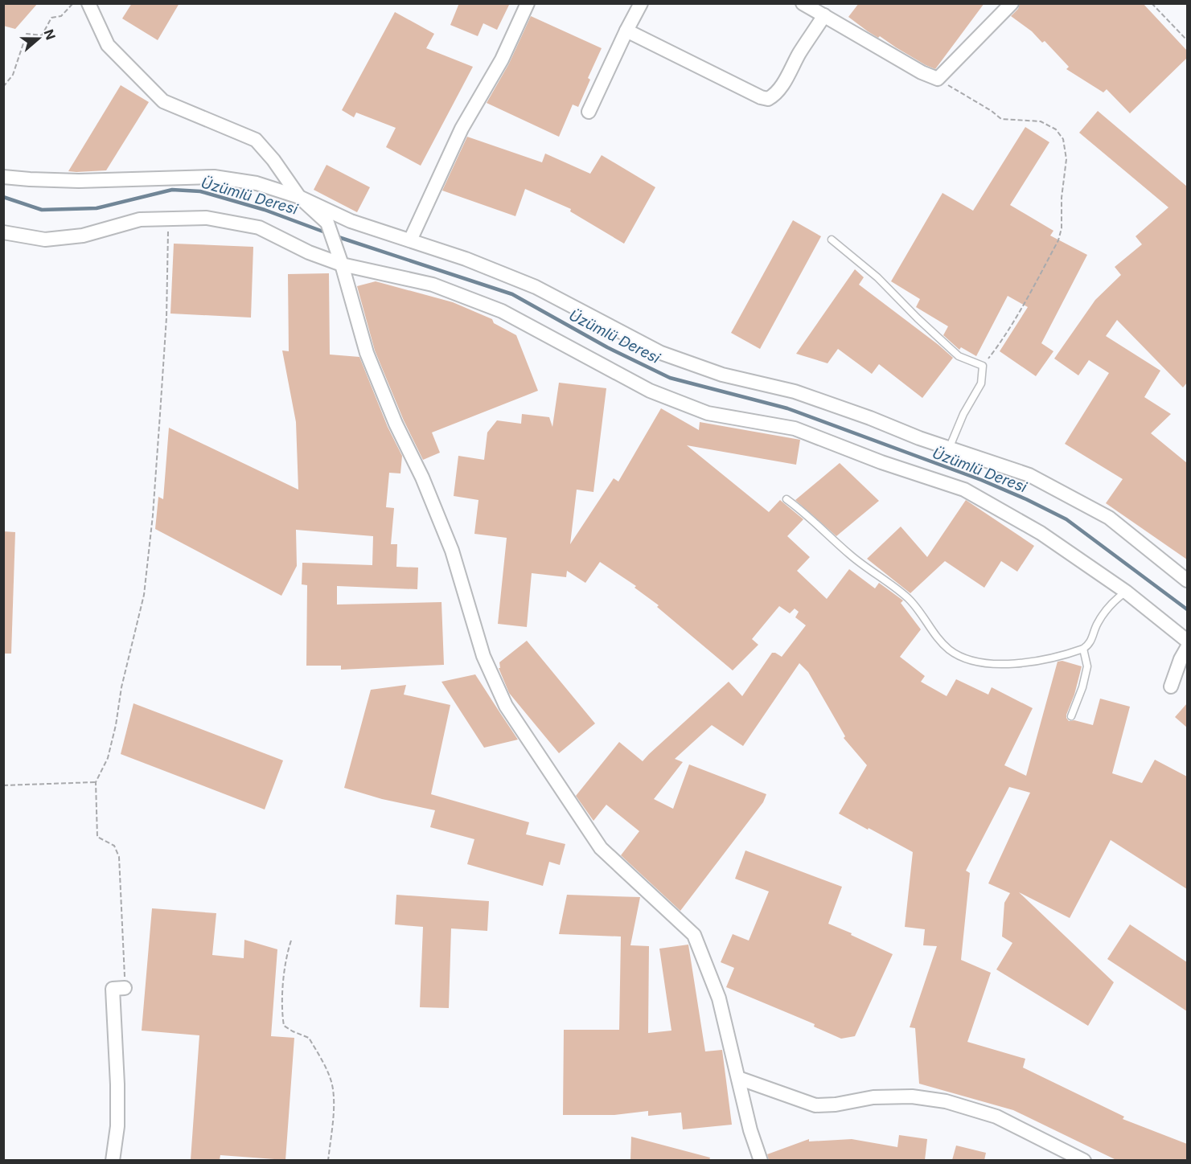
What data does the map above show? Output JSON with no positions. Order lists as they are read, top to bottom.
{
  "water": ["Üzümlü Deresi"],
  "north": "right"
}
